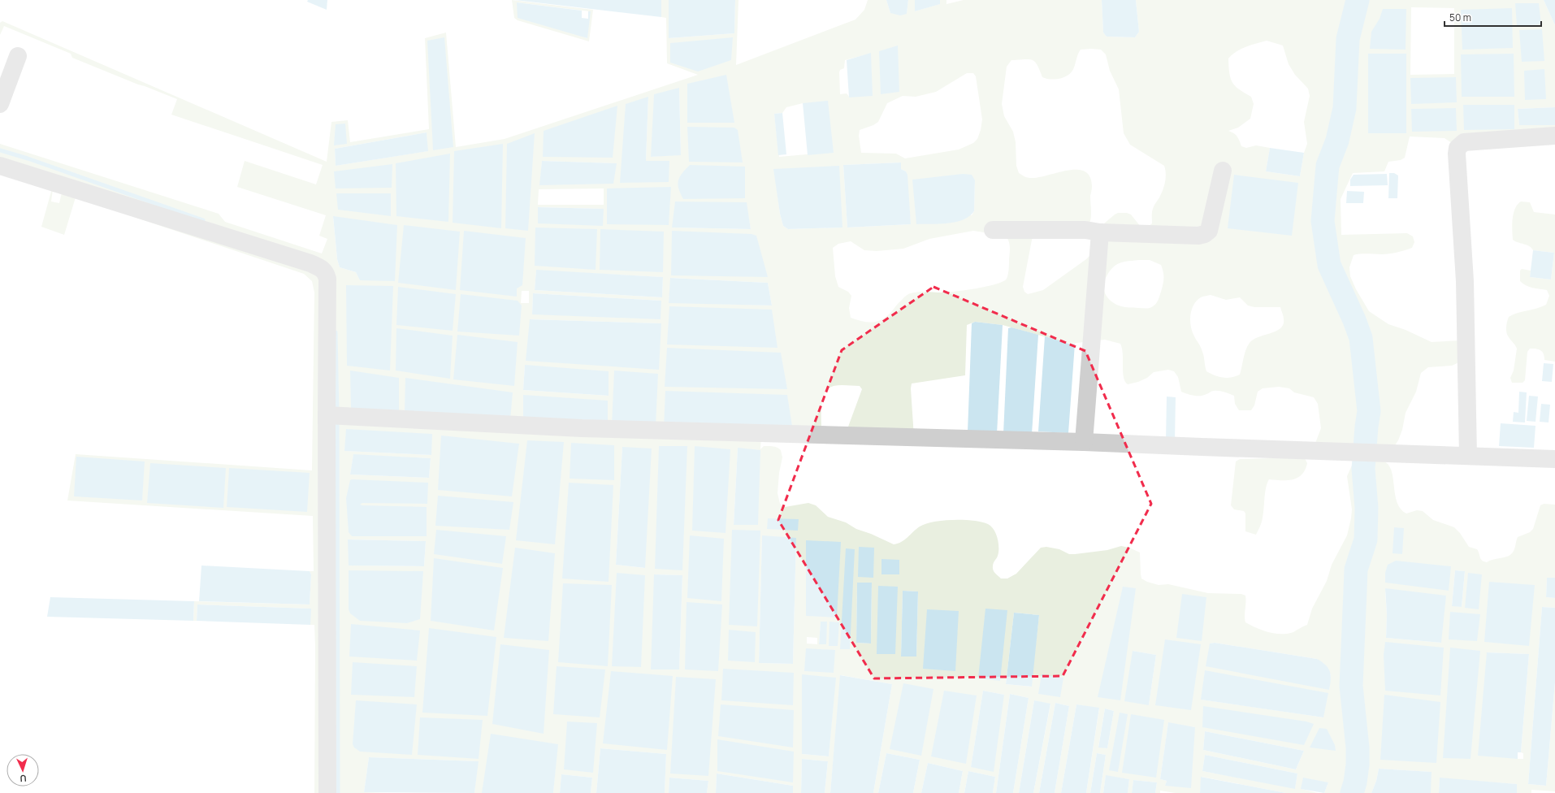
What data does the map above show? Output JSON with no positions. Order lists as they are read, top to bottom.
{
  "scale_bar": "50 m",
  "north": "bottom"
}
